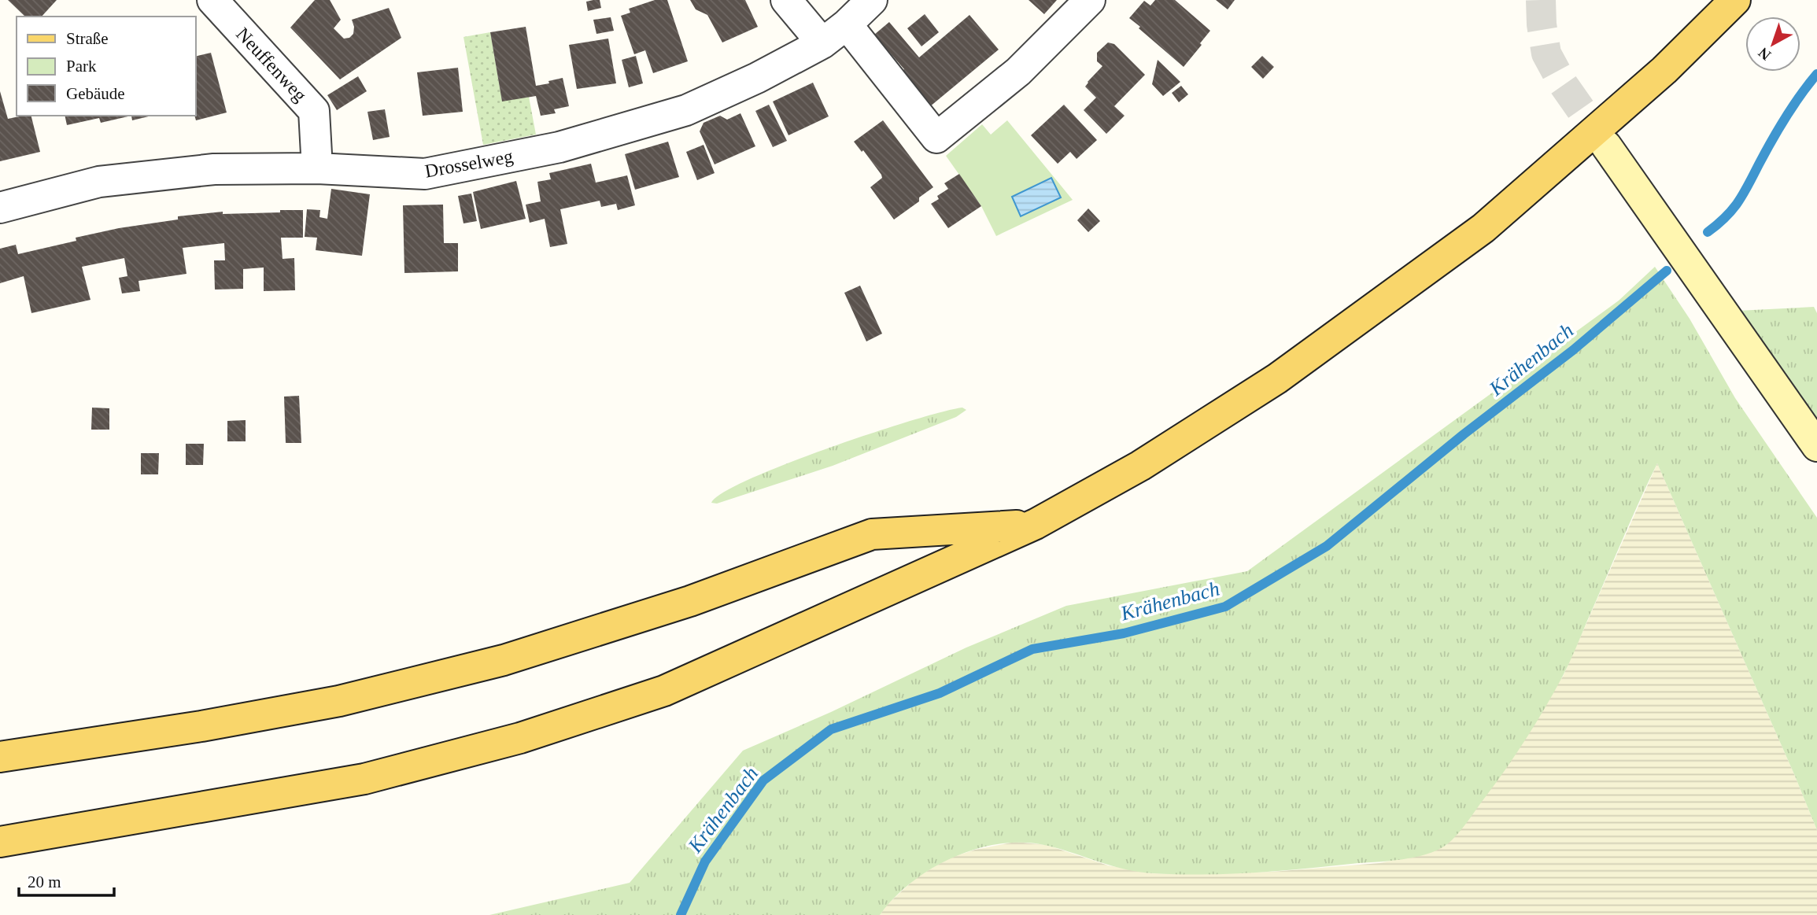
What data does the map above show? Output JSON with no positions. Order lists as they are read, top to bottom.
{
  "streets": {
    "street": ["Neuffenweg", "Drosselweg"]
  },
  "crossings": [
    ["Neuffenweg", "Drosselweg"]
  ],
  "water": ["Krähenbach"],
  "legend": ["Straße", "Park", "Gebäude"],
  "scale_bar": "20 m",
  "north": "bottom left"
}
